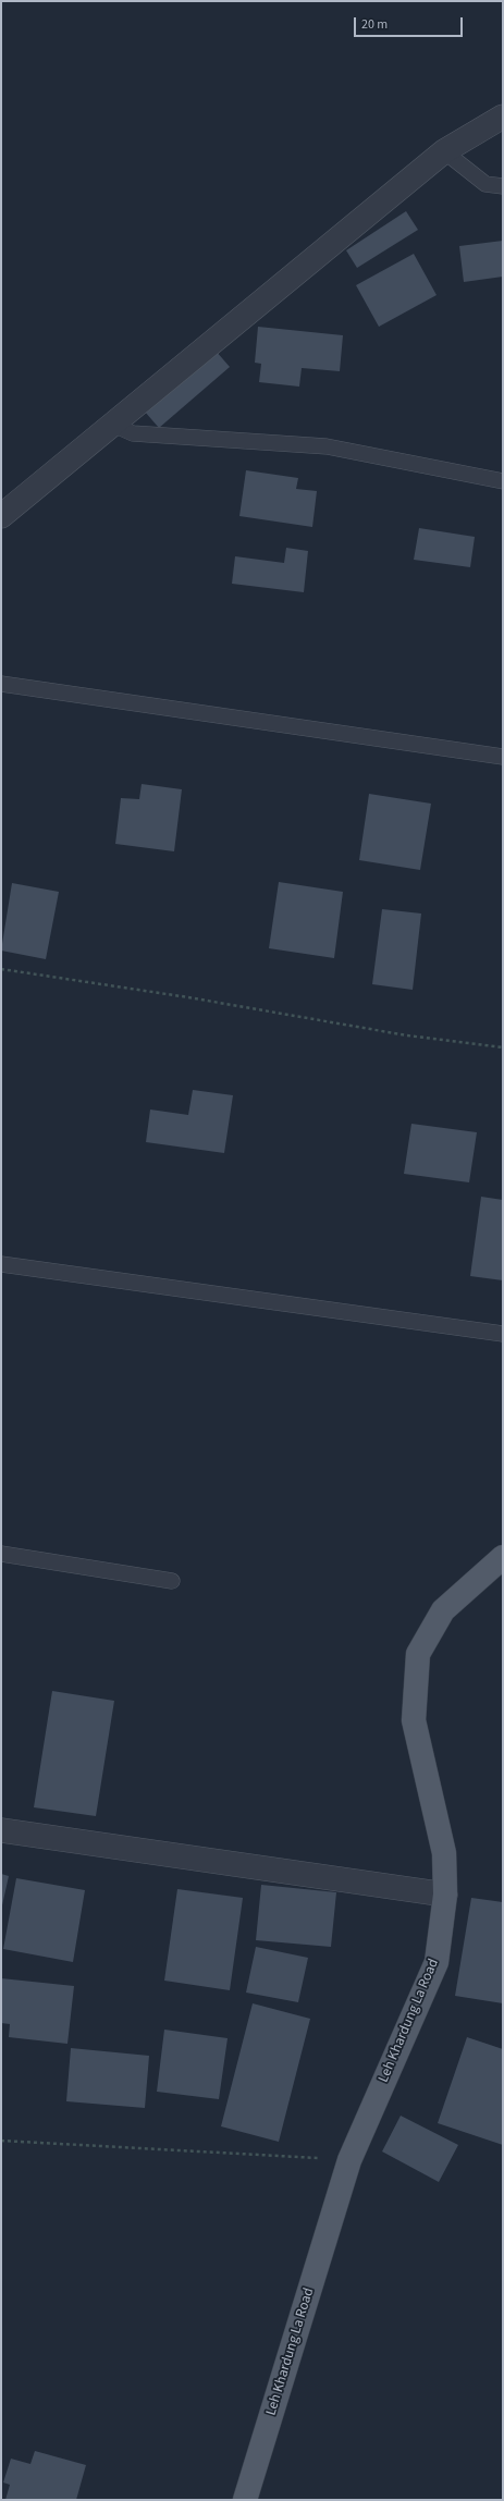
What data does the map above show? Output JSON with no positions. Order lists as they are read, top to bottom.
{
  "streets": {
    "main road": ["Leh Khardung La Road"]
  },
  "scale_bar": "20 m"
}
